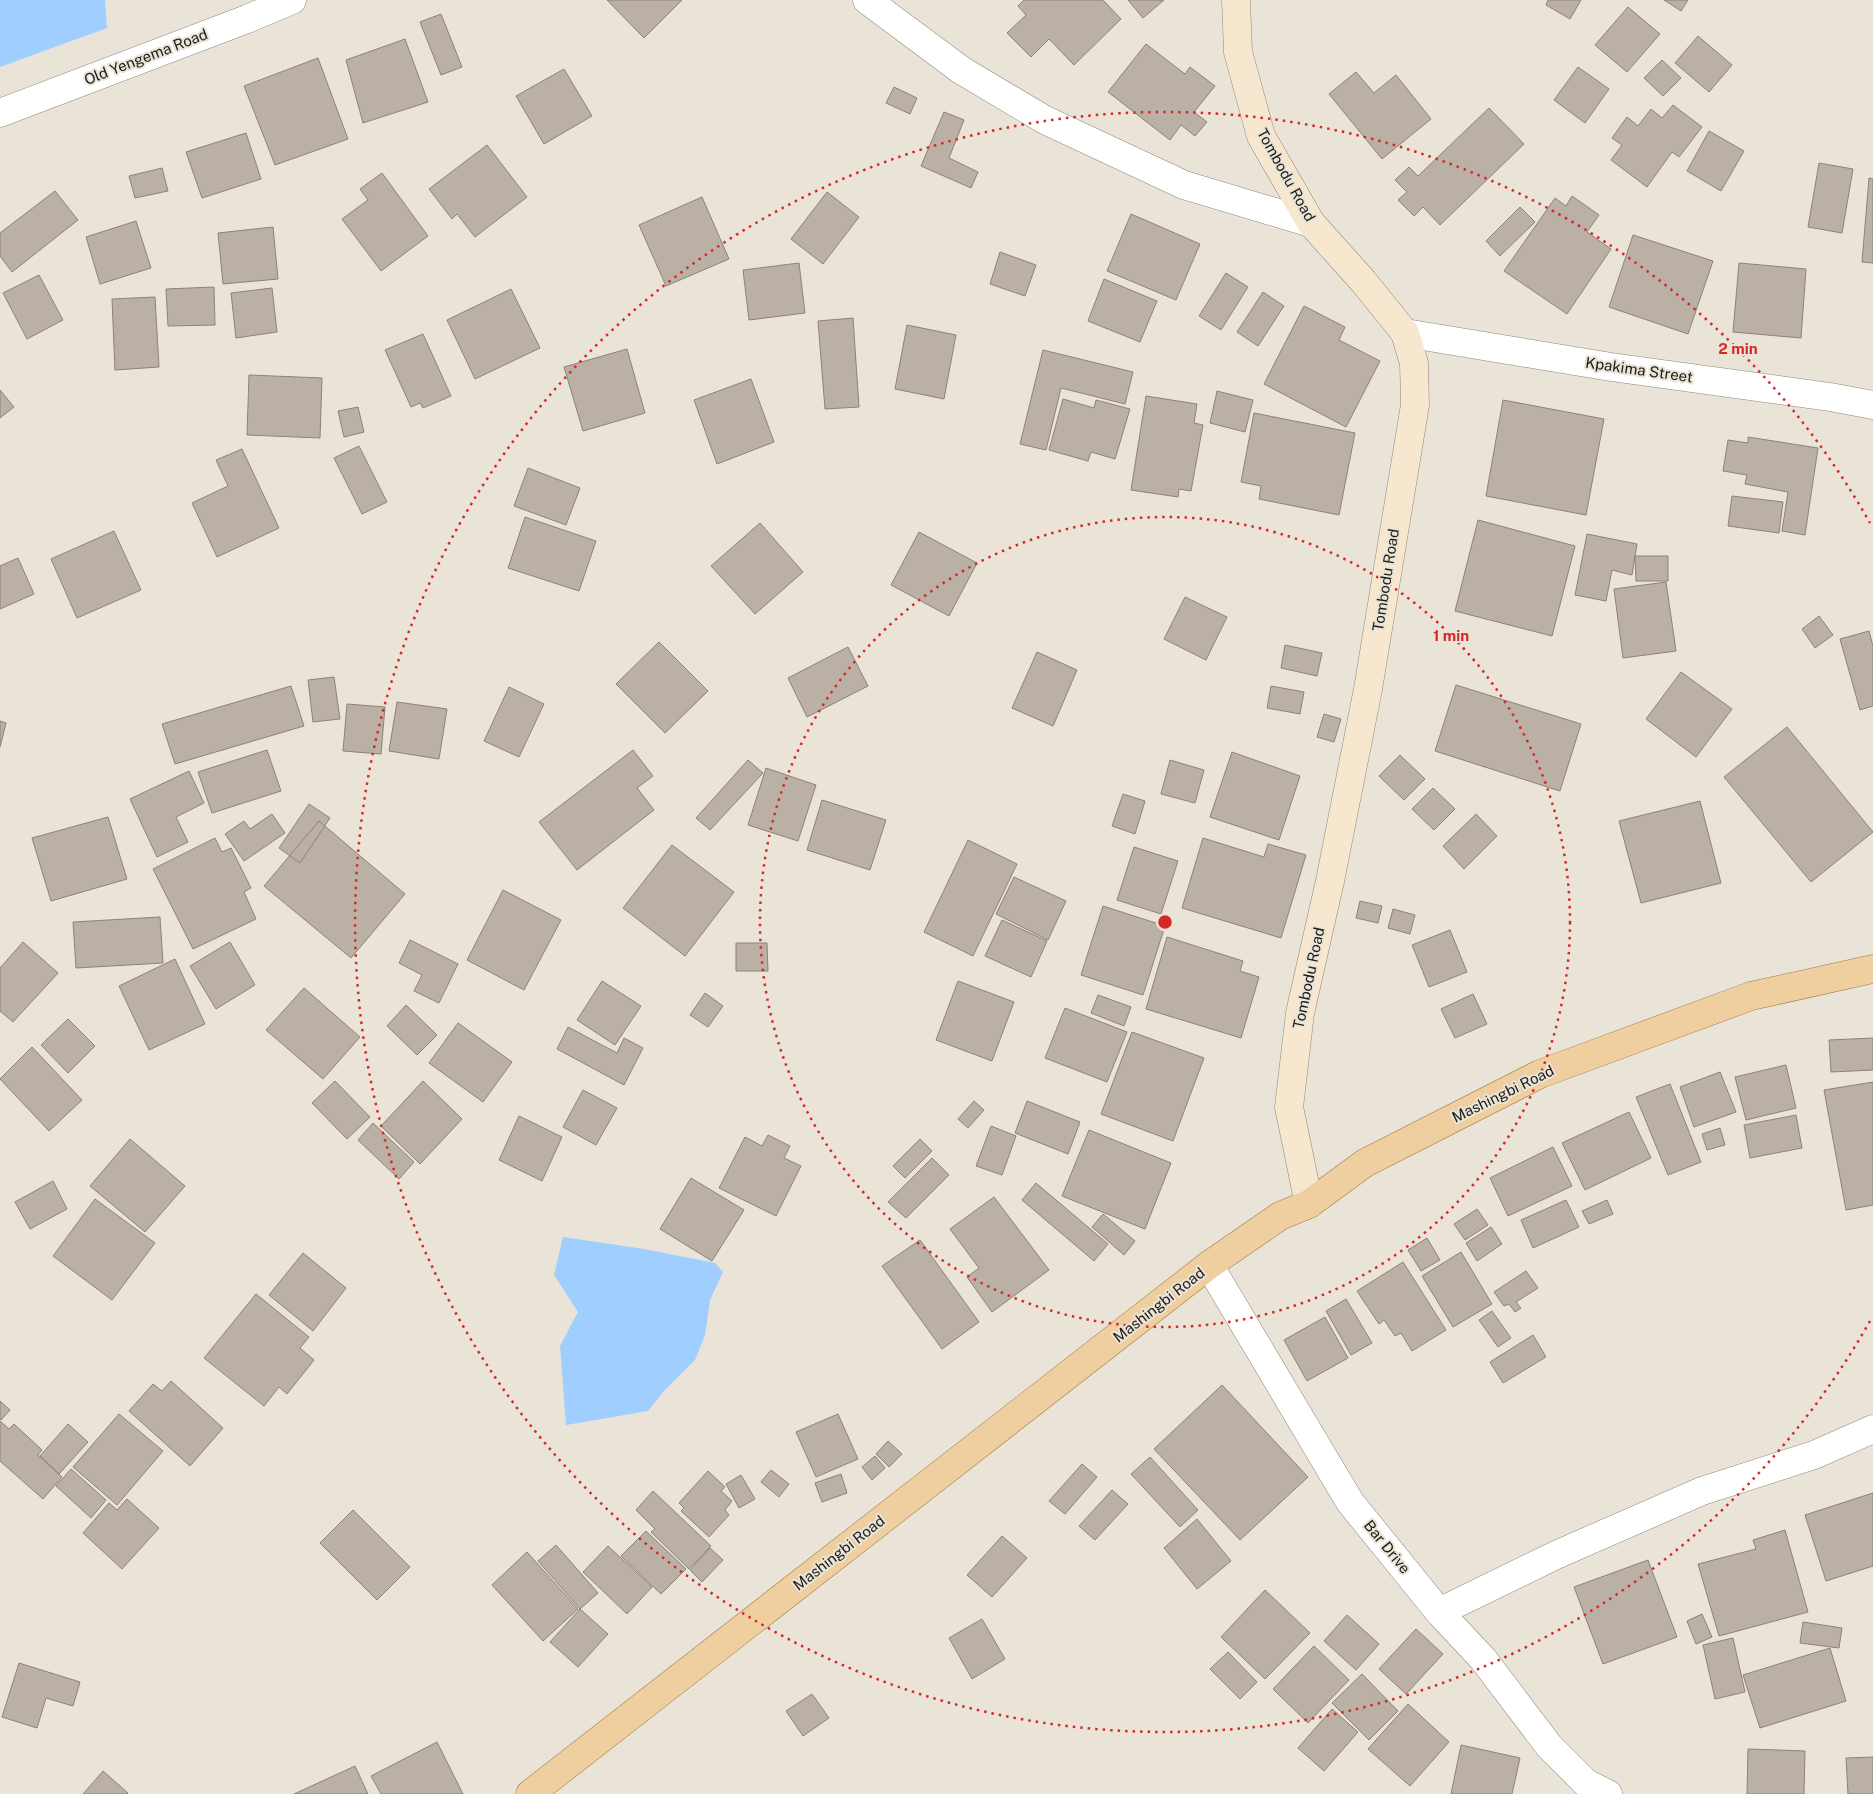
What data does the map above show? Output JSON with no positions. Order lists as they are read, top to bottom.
{
  "streets": {
    "main road": ["Tombodu Road", "Mashingbi Road"],
    "street": ["Old Yengema Road", "Kpakima Street", "Bar Drive"]
  },
  "crossings": [
    ["Tombodu Road", "Kpakima Street"],
    ["Tombodu Road", "Mashingbi Road"],
    ["Mashingbi Road", "Bar Drive"]
  ],
  "rings": ["2 min", "1 min"]
}
